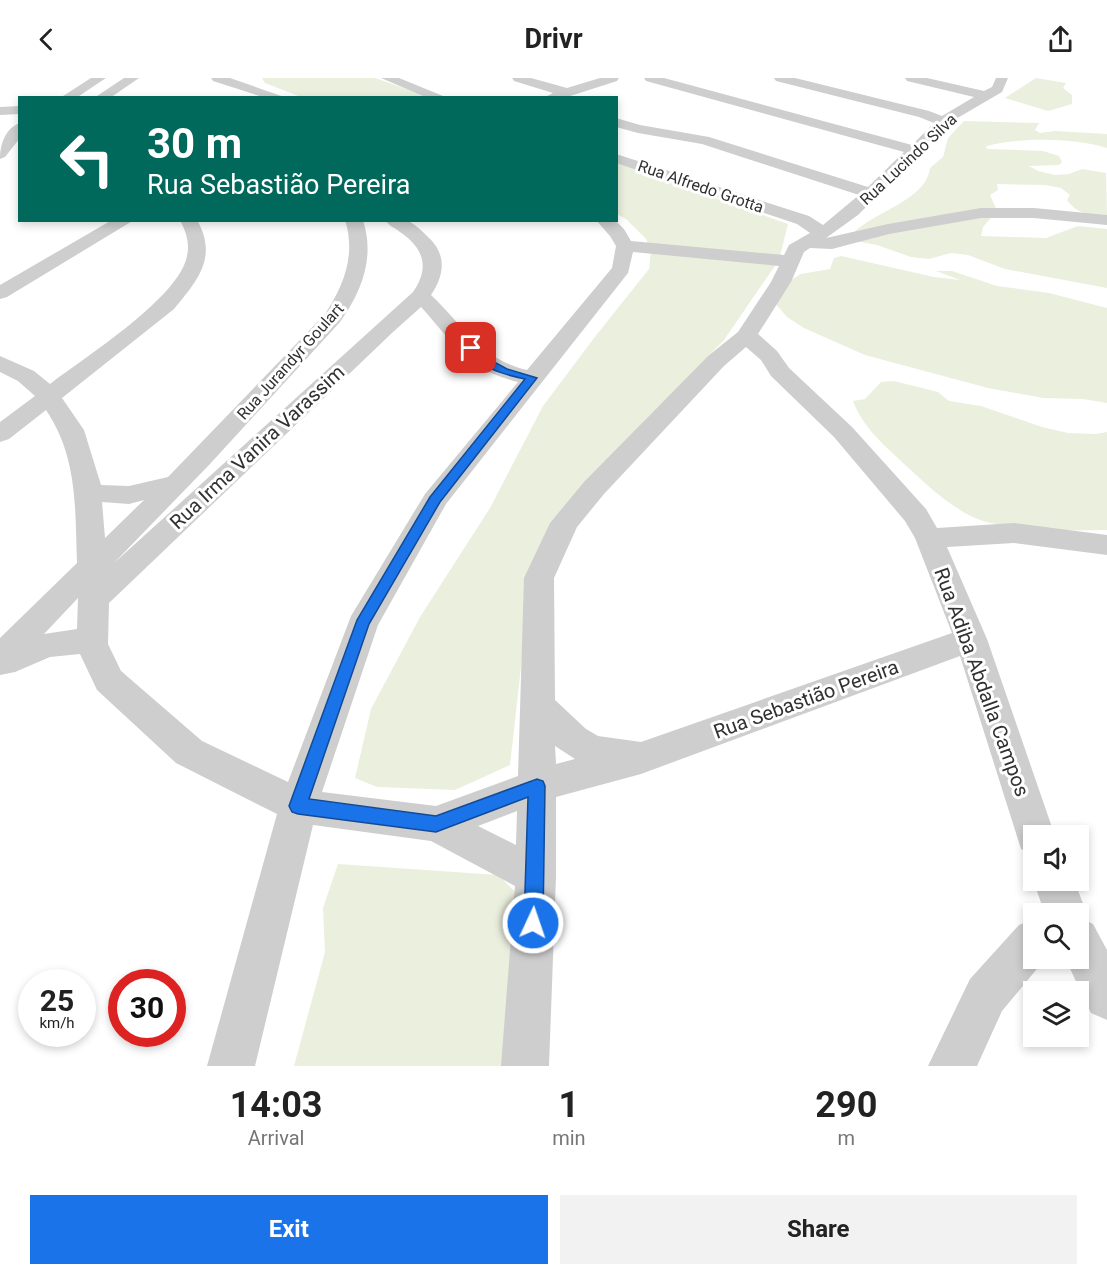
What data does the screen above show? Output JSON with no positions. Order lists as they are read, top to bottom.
{
  "streets": {
    "street": [
      "Rua Lucindo Silva",
      "Rua Alfredo Grotta",
      "Rua Jurandyr Goulart",
      "Rua Irma Vanira Varassim",
      "Rua Adiba Abdalla Campos",
      "Rua Sebastião Pereira"
    ]
  },
  "crossings": [
    ["Rua Lucindo Silva", "Rua Alfredo Grotta"],
    ["Rua Jurandyr Goulart", "Rua Irma Vanira Varassim"],
    ["Rua Jurandyr Goulart", "Rua Sebastião Pereira"],
    ["Rua Irma Vanira Varassim", "Rua Sebastião Pereira"],
    ["Rua Adiba Abdalla Campos", "Rua Sebastião Pereira"]
  ],
  "page": {
    "header": "Drivr",
    "turn": ["30 m", "Rua Sebastião Pereira"],
    "speed": "25 km/h",
    "limit": "30",
    "eta": [
      "14:03",
      "Arrival",
      "1",
      "min",
      "290",
      "m"
    ],
    "buttons": ["Exit", "Share"]
  }
}
